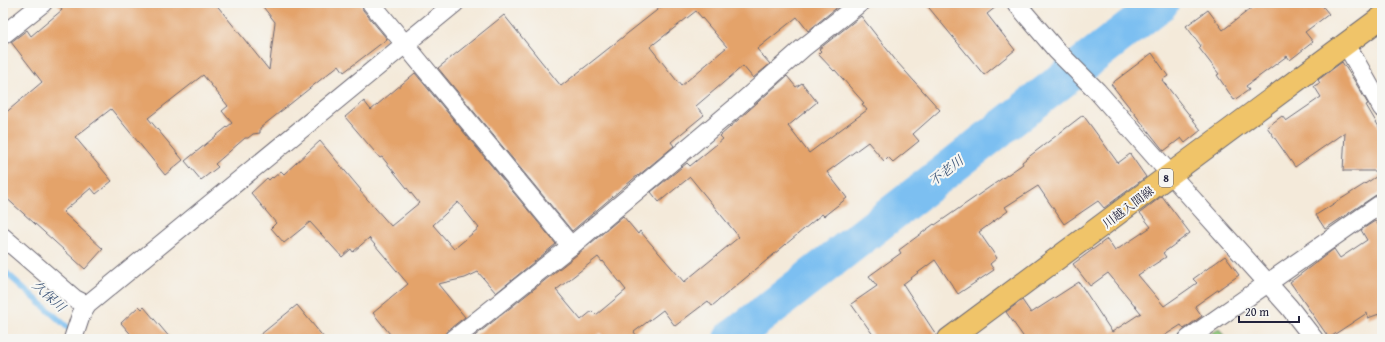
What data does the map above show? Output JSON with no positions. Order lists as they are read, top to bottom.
{
  "streets": {
    "main road": ["8", "川越入間線"]
  },
  "water": ["不老川", "久保川"],
  "scale_bar": "20 m"
}
